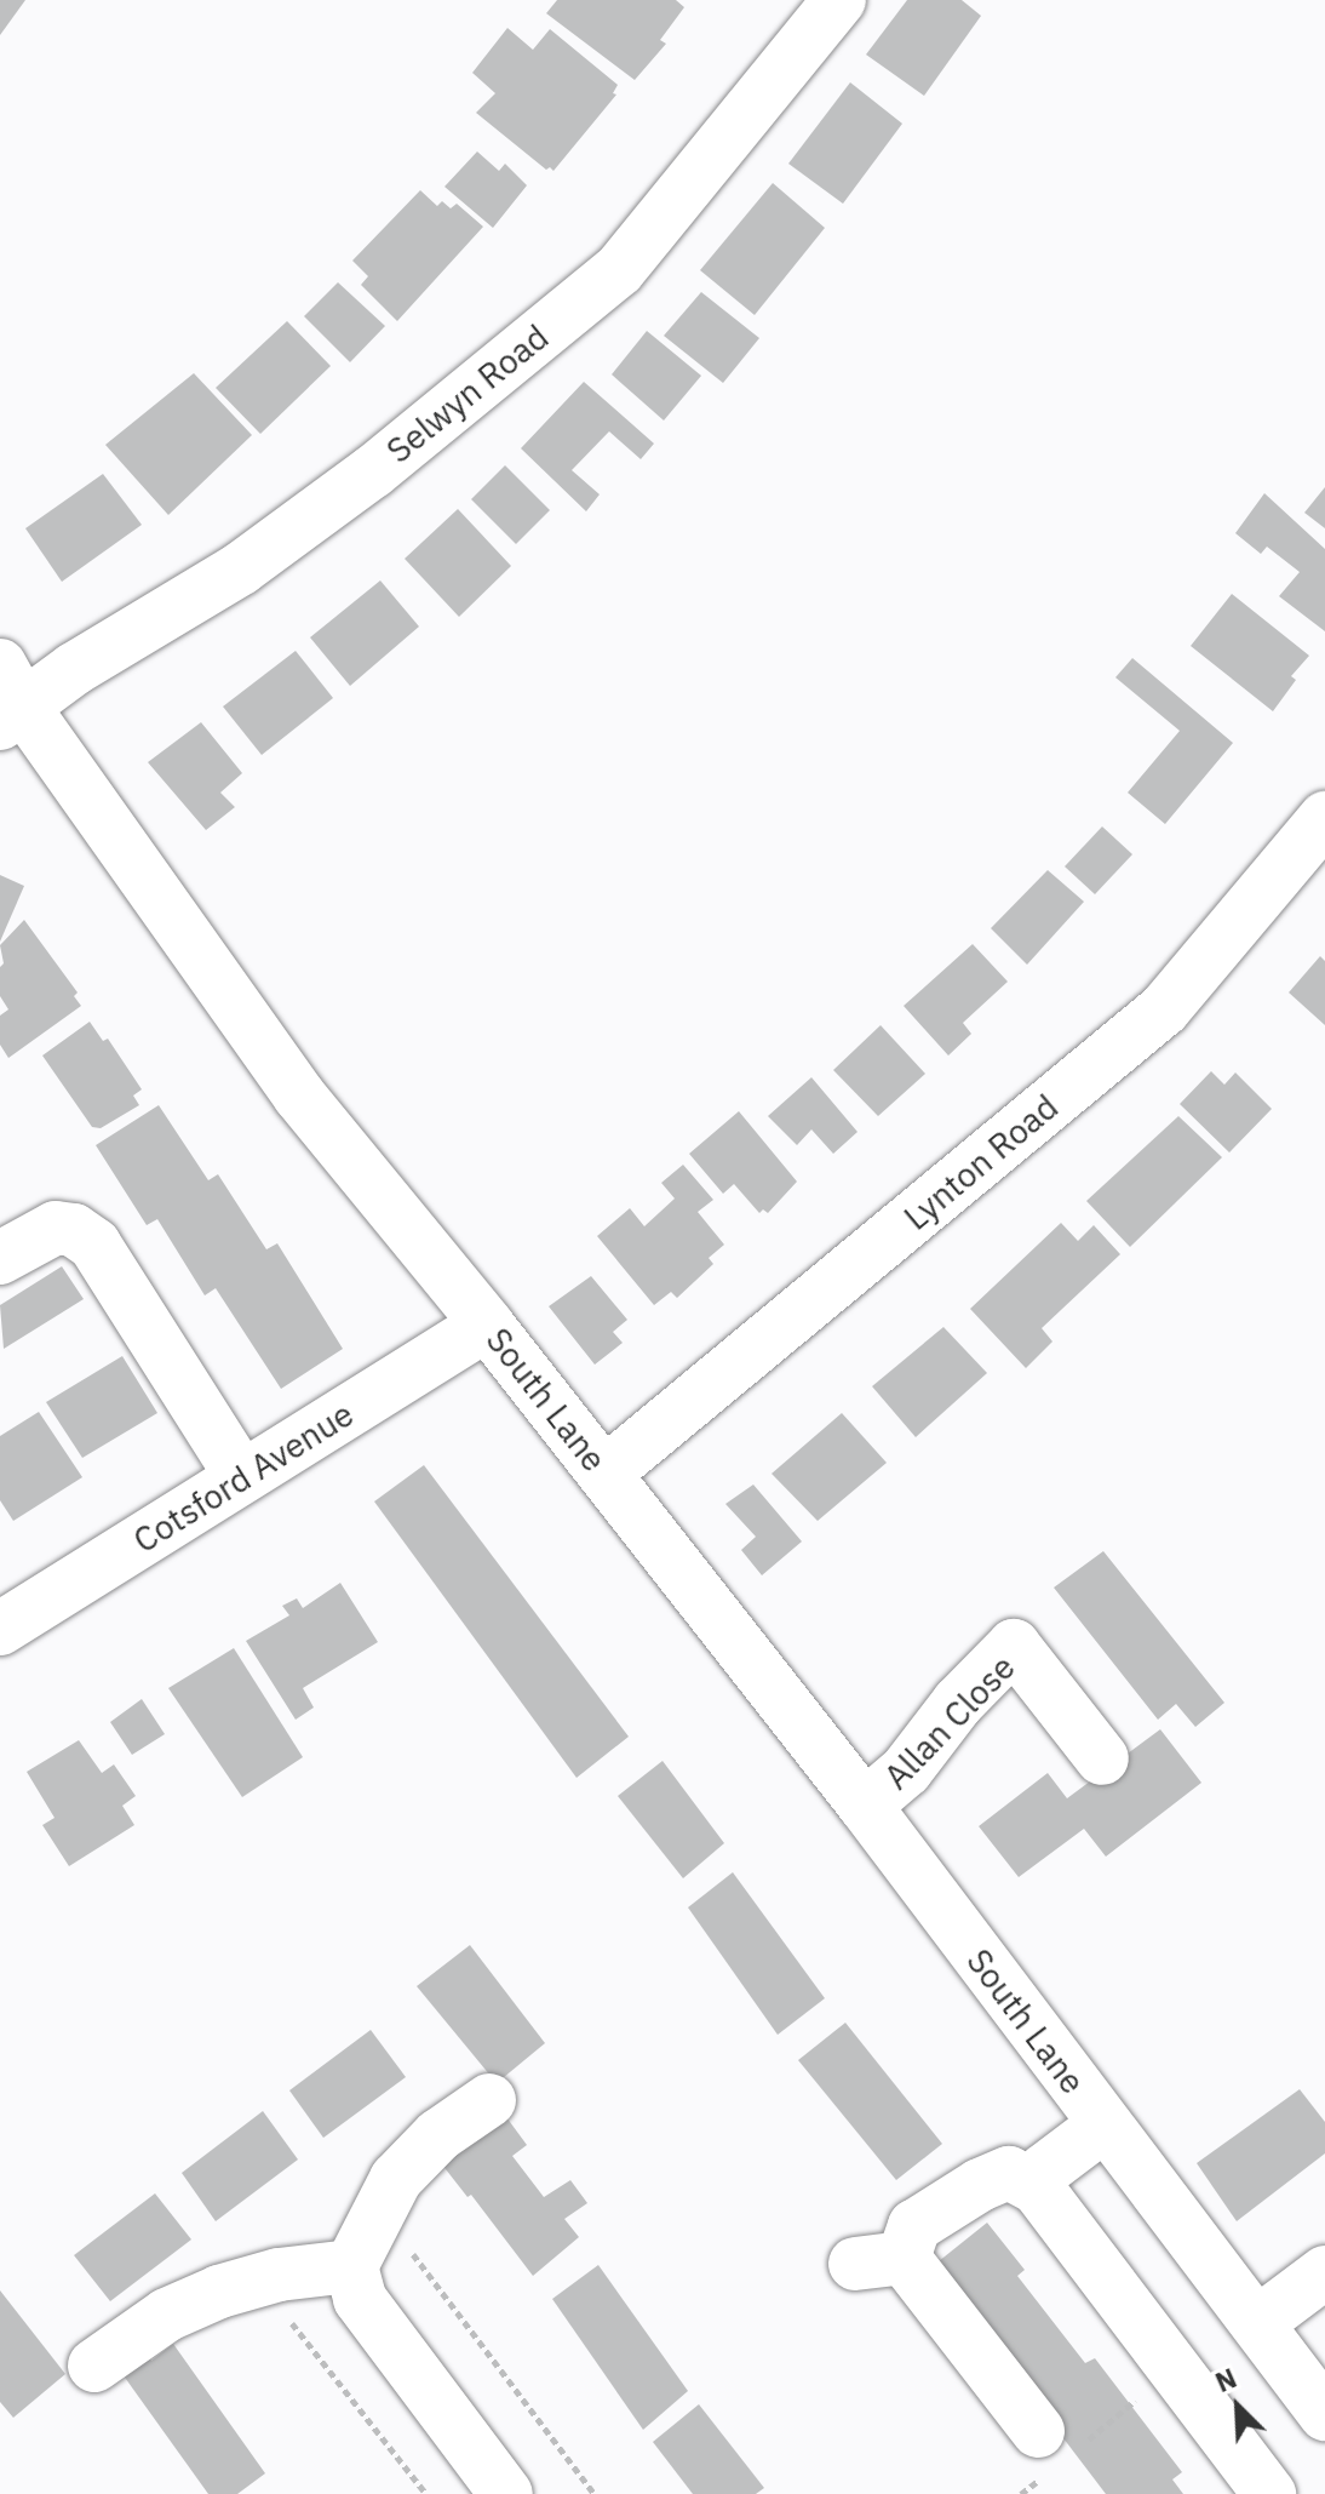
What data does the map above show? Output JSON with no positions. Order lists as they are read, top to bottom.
{
  "streets": {
    "street": [
      "Selwyn Road",
      "Lynton Road",
      "South Lane",
      "Cotsford Avenue",
      "Allan Close"
    ]
  },
  "crossings": [
    ["Selwyn Road", "South Lane"],
    ["Lynton Road", "South Lane"],
    ["South Lane", "Cotsford Avenue"],
    ["South Lane", "Allan Close"]
  ],
  "north": "top left"
}
